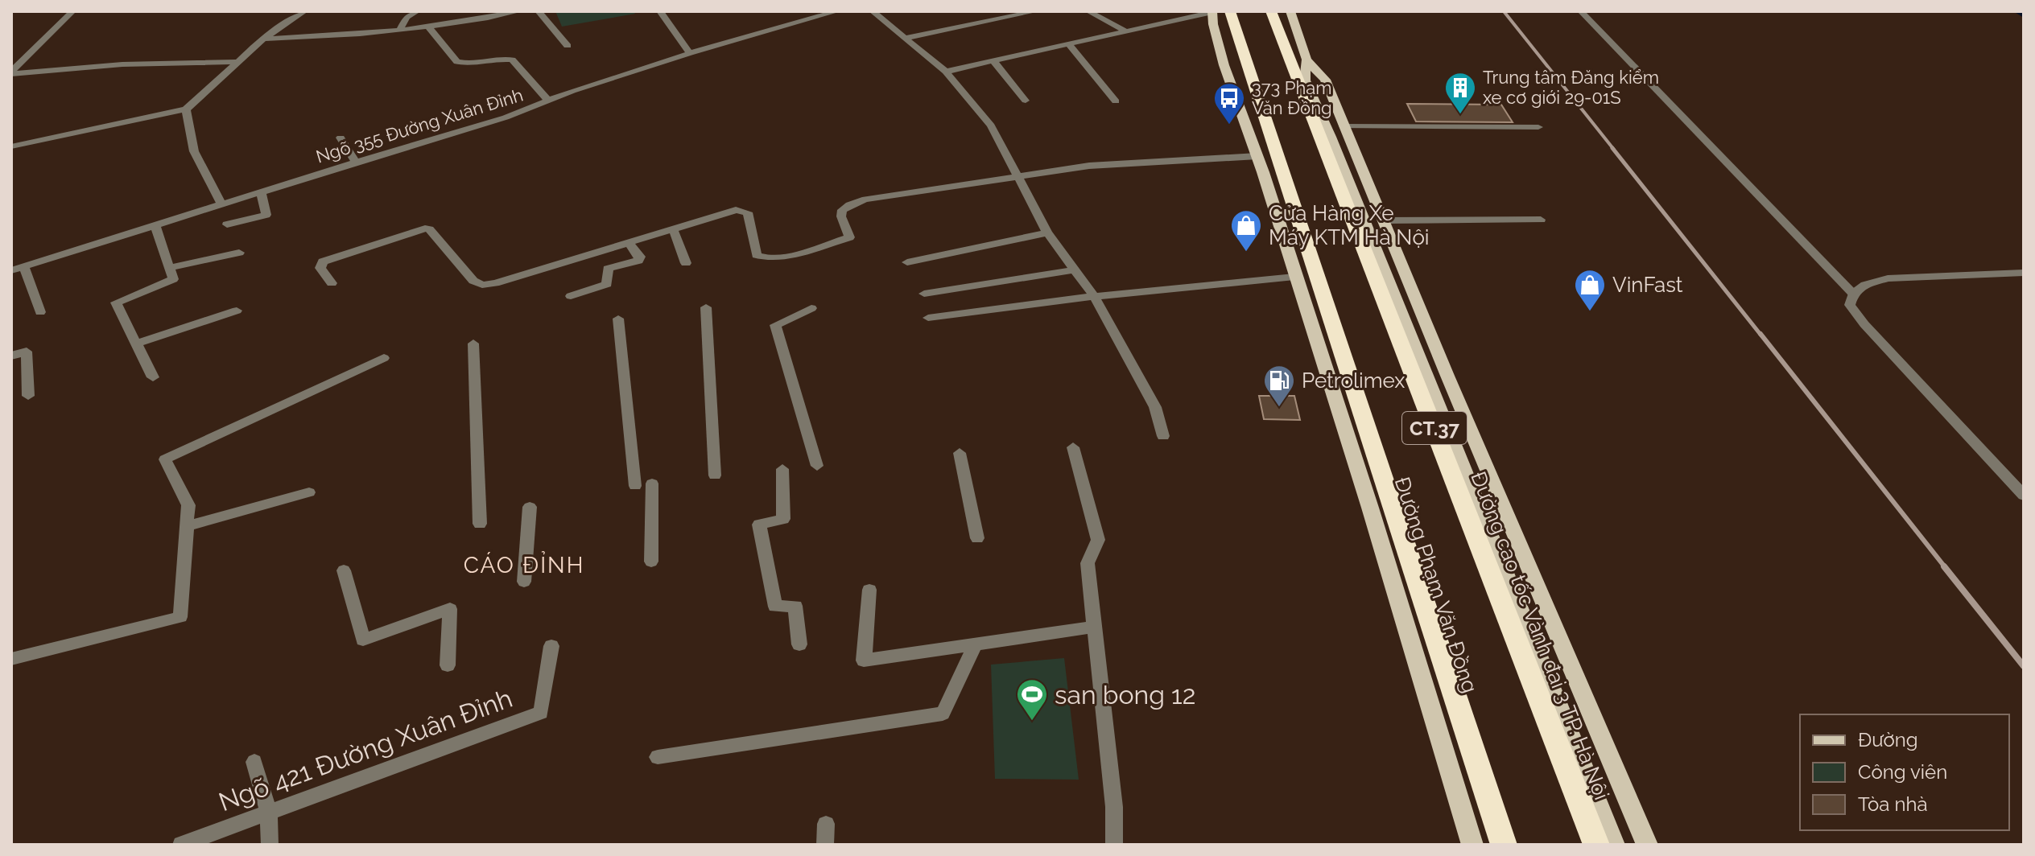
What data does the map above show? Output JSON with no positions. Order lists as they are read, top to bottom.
{
  "streets": {
    "highway": ["CT.37", "Đường cao tốc Vành đai 3 TP. Hà Nội"],
    "main road": ["Đường Phạm Văn Đồng"],
    "street": ["Ngõ 355 Đường Xuân Đỉnh", "Ngõ 421 Đường Xuân Đỉnh"]
  },
  "districts": ["CÁO ĐỈNH"],
  "places": {
    "building": ["Trung tâm Đăng kiểm xe cơ giới 29-01S"],
    "bus stop": ["373 Phạm Văn Đồng"],
    "shop": ["Cửa Hàng Xe Máy KTM Hà Nội", "VinFast"],
    "fuel station": ["Petrolimex"],
    "sports": ["san bong 12"]
  },
  "legend": ["Đường", "Công viên", "Tòa nhà"]
}
